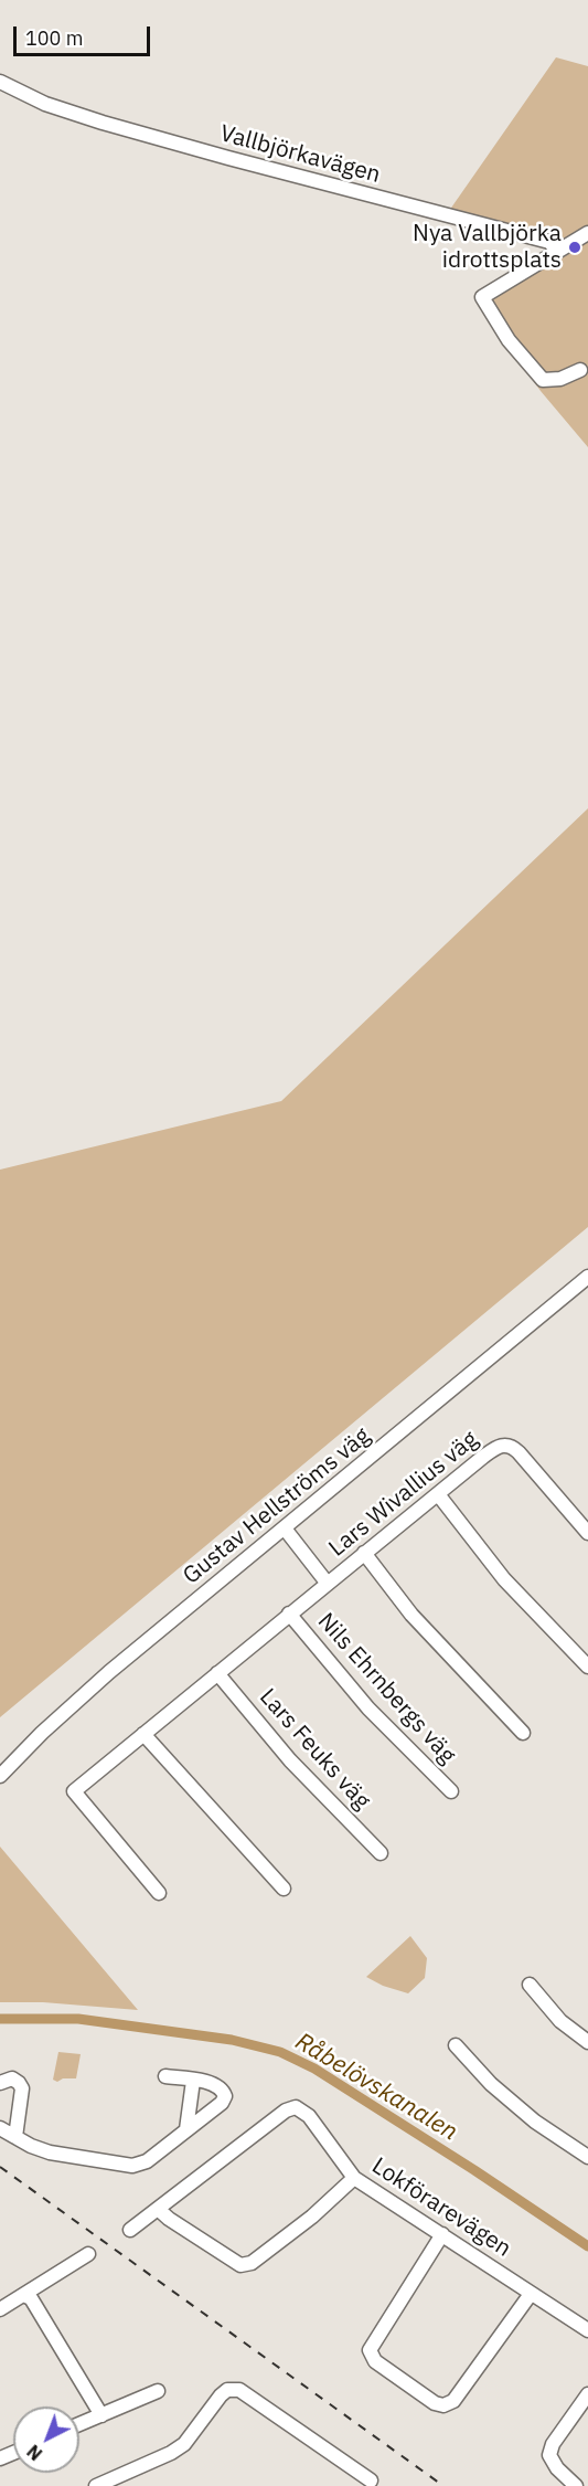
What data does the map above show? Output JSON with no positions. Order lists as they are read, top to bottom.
{
  "streets": {
    "street": [
      "Vallbjörkavägen",
      "Lars Wivallius väg",
      "Gustav Hellströms väg",
      "Nils Ehrnbergs väg",
      "Lars Feuks väg",
      "Lokförarevägen"
    ]
  },
  "crossings": [
    ["Lars Wivallius väg", "Gustav Hellströms väg"],
    ["Lars Wivallius väg", "Nils Ehrnbergs väg"],
    ["Lars Wivallius väg", "Lars Feuks väg"]
  ],
  "water": ["Råbelövskanalen"],
  "places": ["Nya Vallbjörka idrottsplats"],
  "scale_bar": "100 m",
  "north": "bottom left"
}
